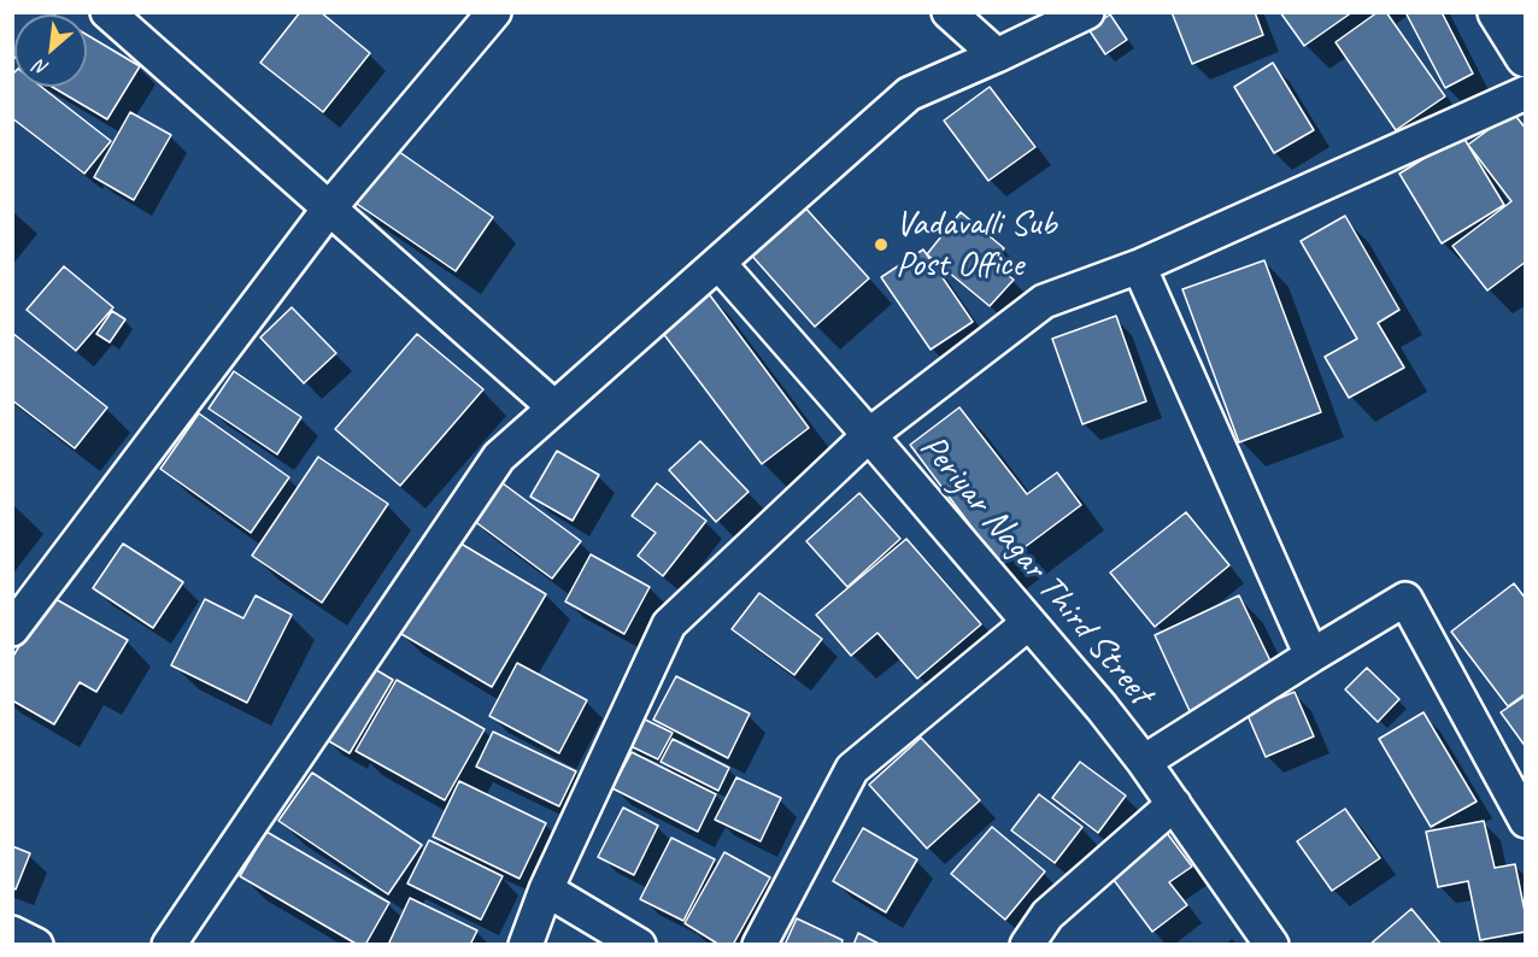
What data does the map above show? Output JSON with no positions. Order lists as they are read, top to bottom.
{
  "streets": {
    "street": ["Periyar Nagar Third Street"]
  },
  "places": ["Vadavalli Sub Post Office"],
  "north": "bottom left"
}
